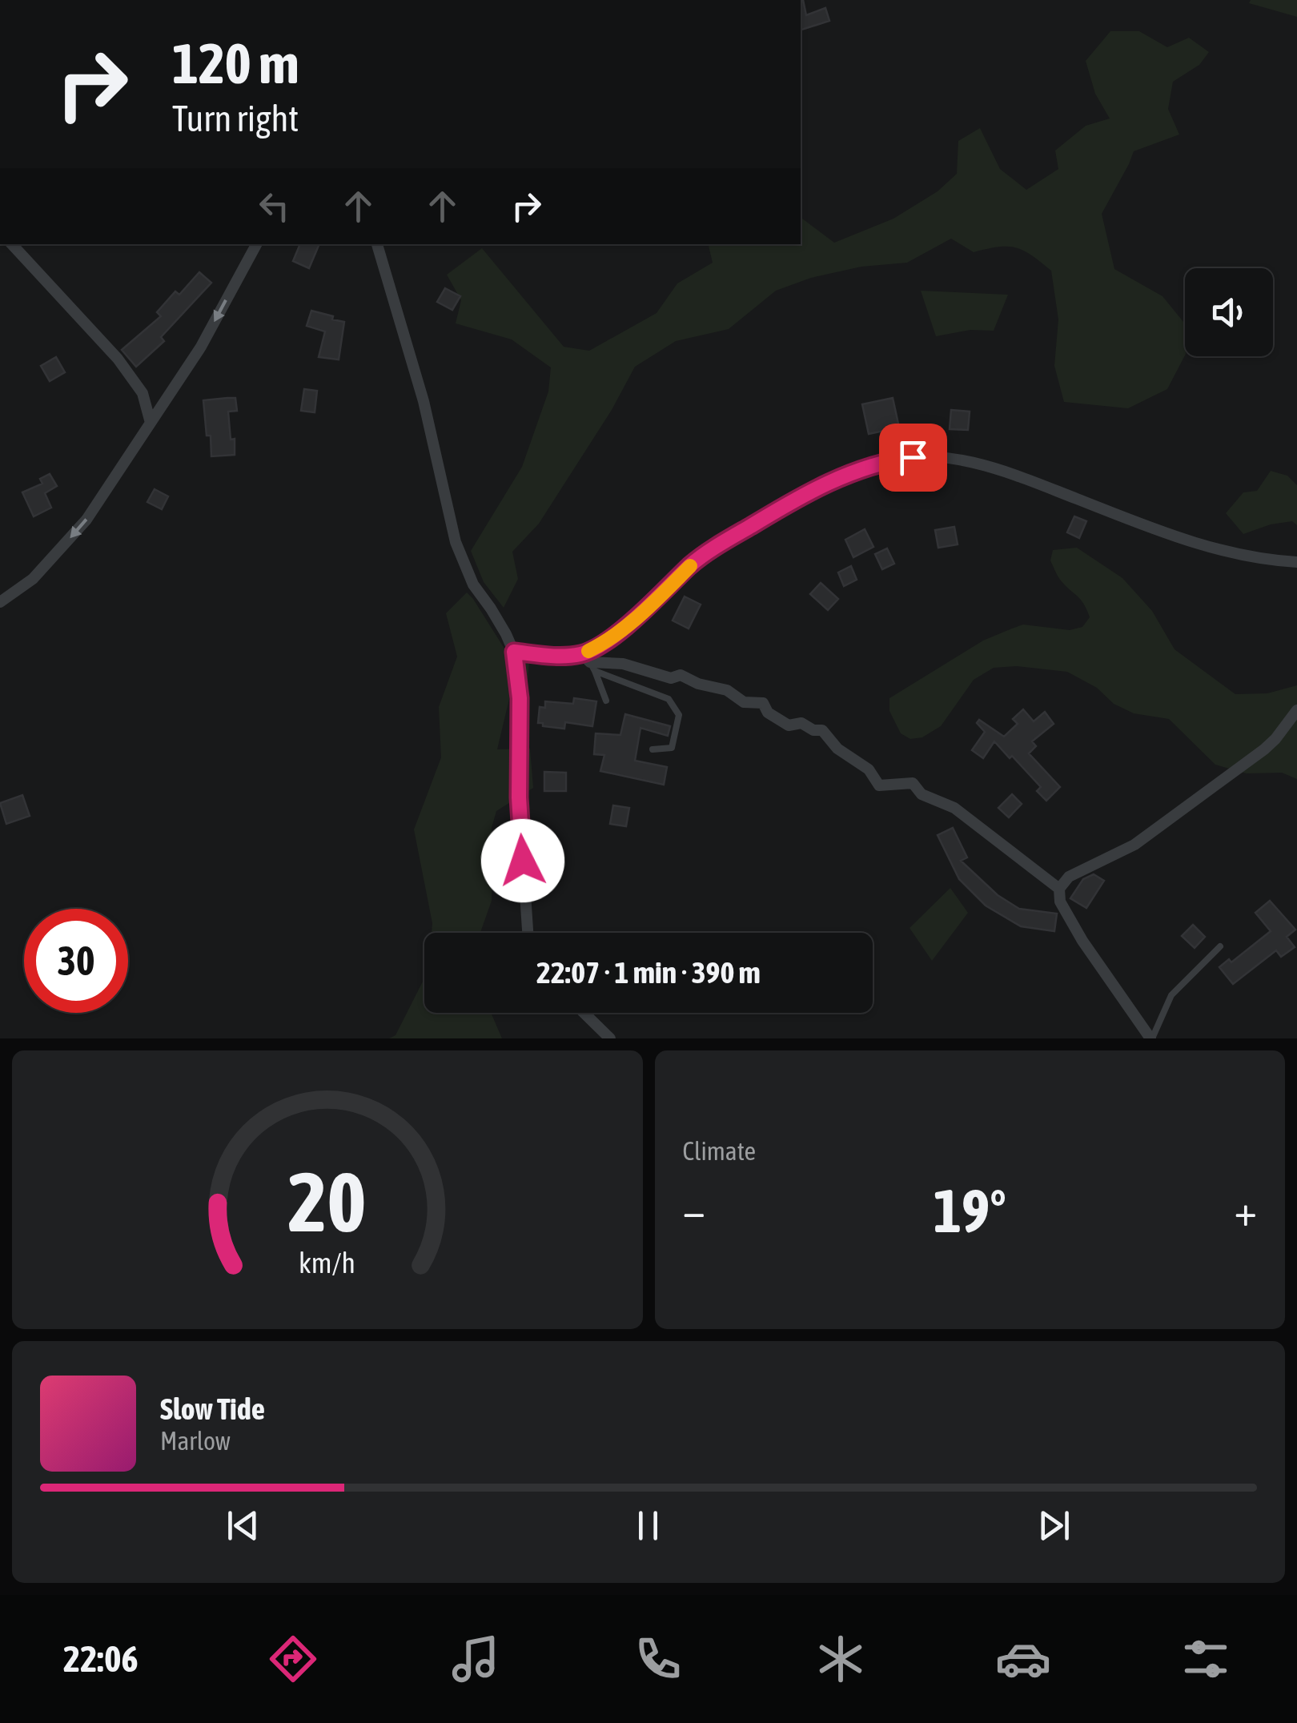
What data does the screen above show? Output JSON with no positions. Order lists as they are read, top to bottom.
{
  "page": {
    "turn": ["120 m", "Turn right"],
    "limit": "30",
    "trip": "22:07 · 1 min · 390 m",
    "tile": "Climate",
    "heat": ["−", "19°", "+"],
    "song": ["Slow Tide", "Marlow"],
    "tabs": "22:06",
    "gauge": ["20", "km/h"]
  }
}
